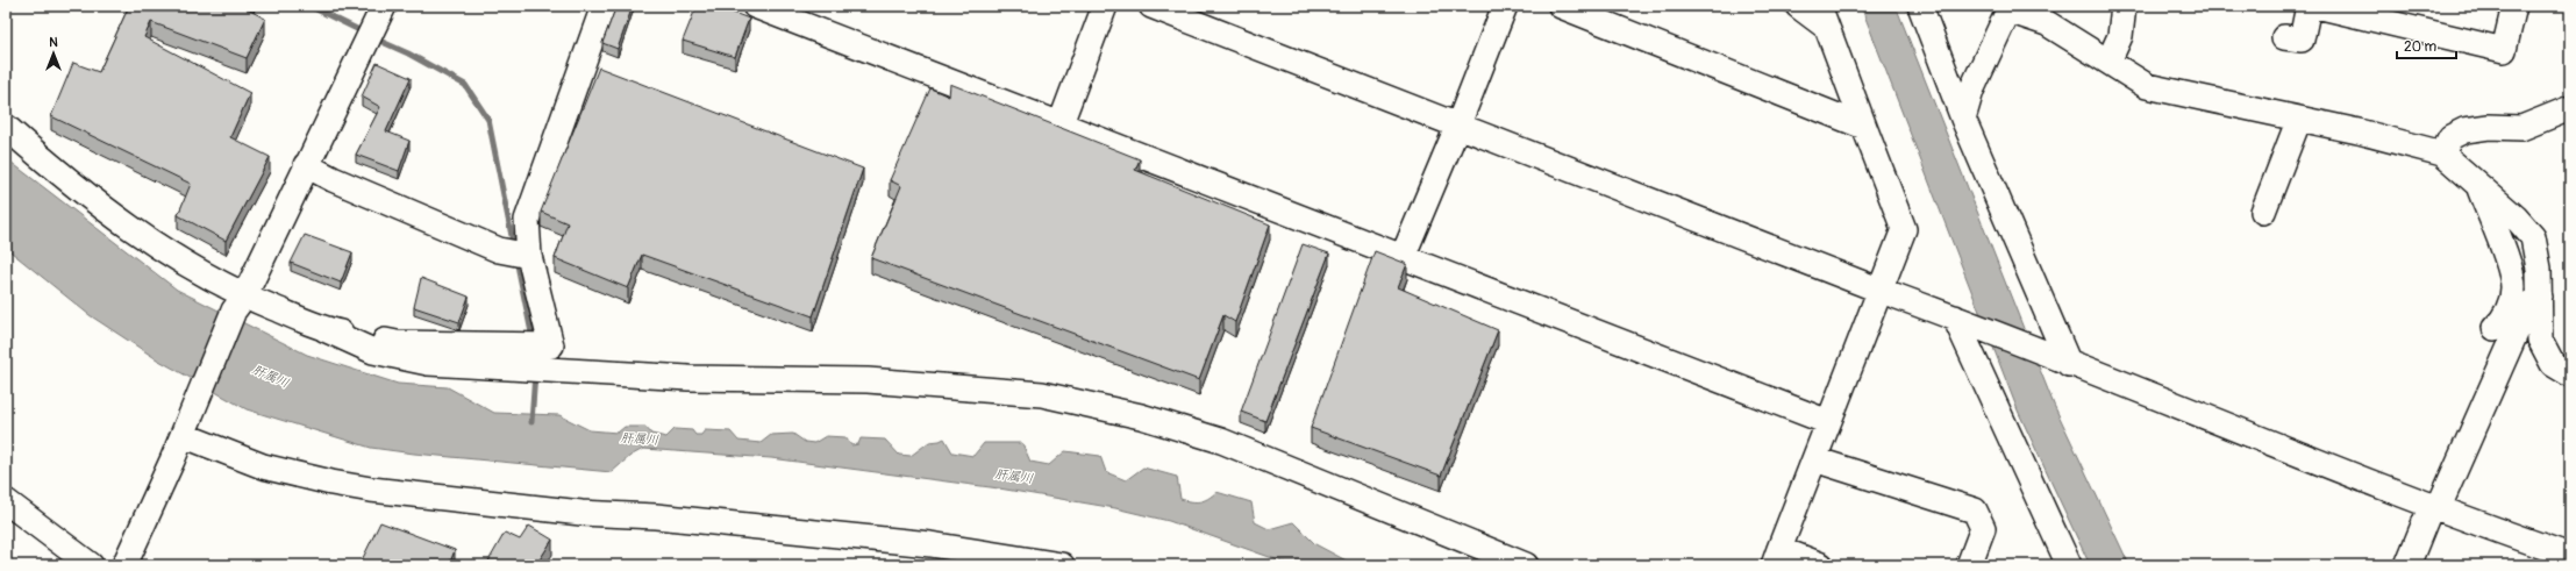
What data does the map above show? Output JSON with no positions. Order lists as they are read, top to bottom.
{
  "water": ["肝属川"],
  "scale_bar": "20 m",
  "north": "top"
}
